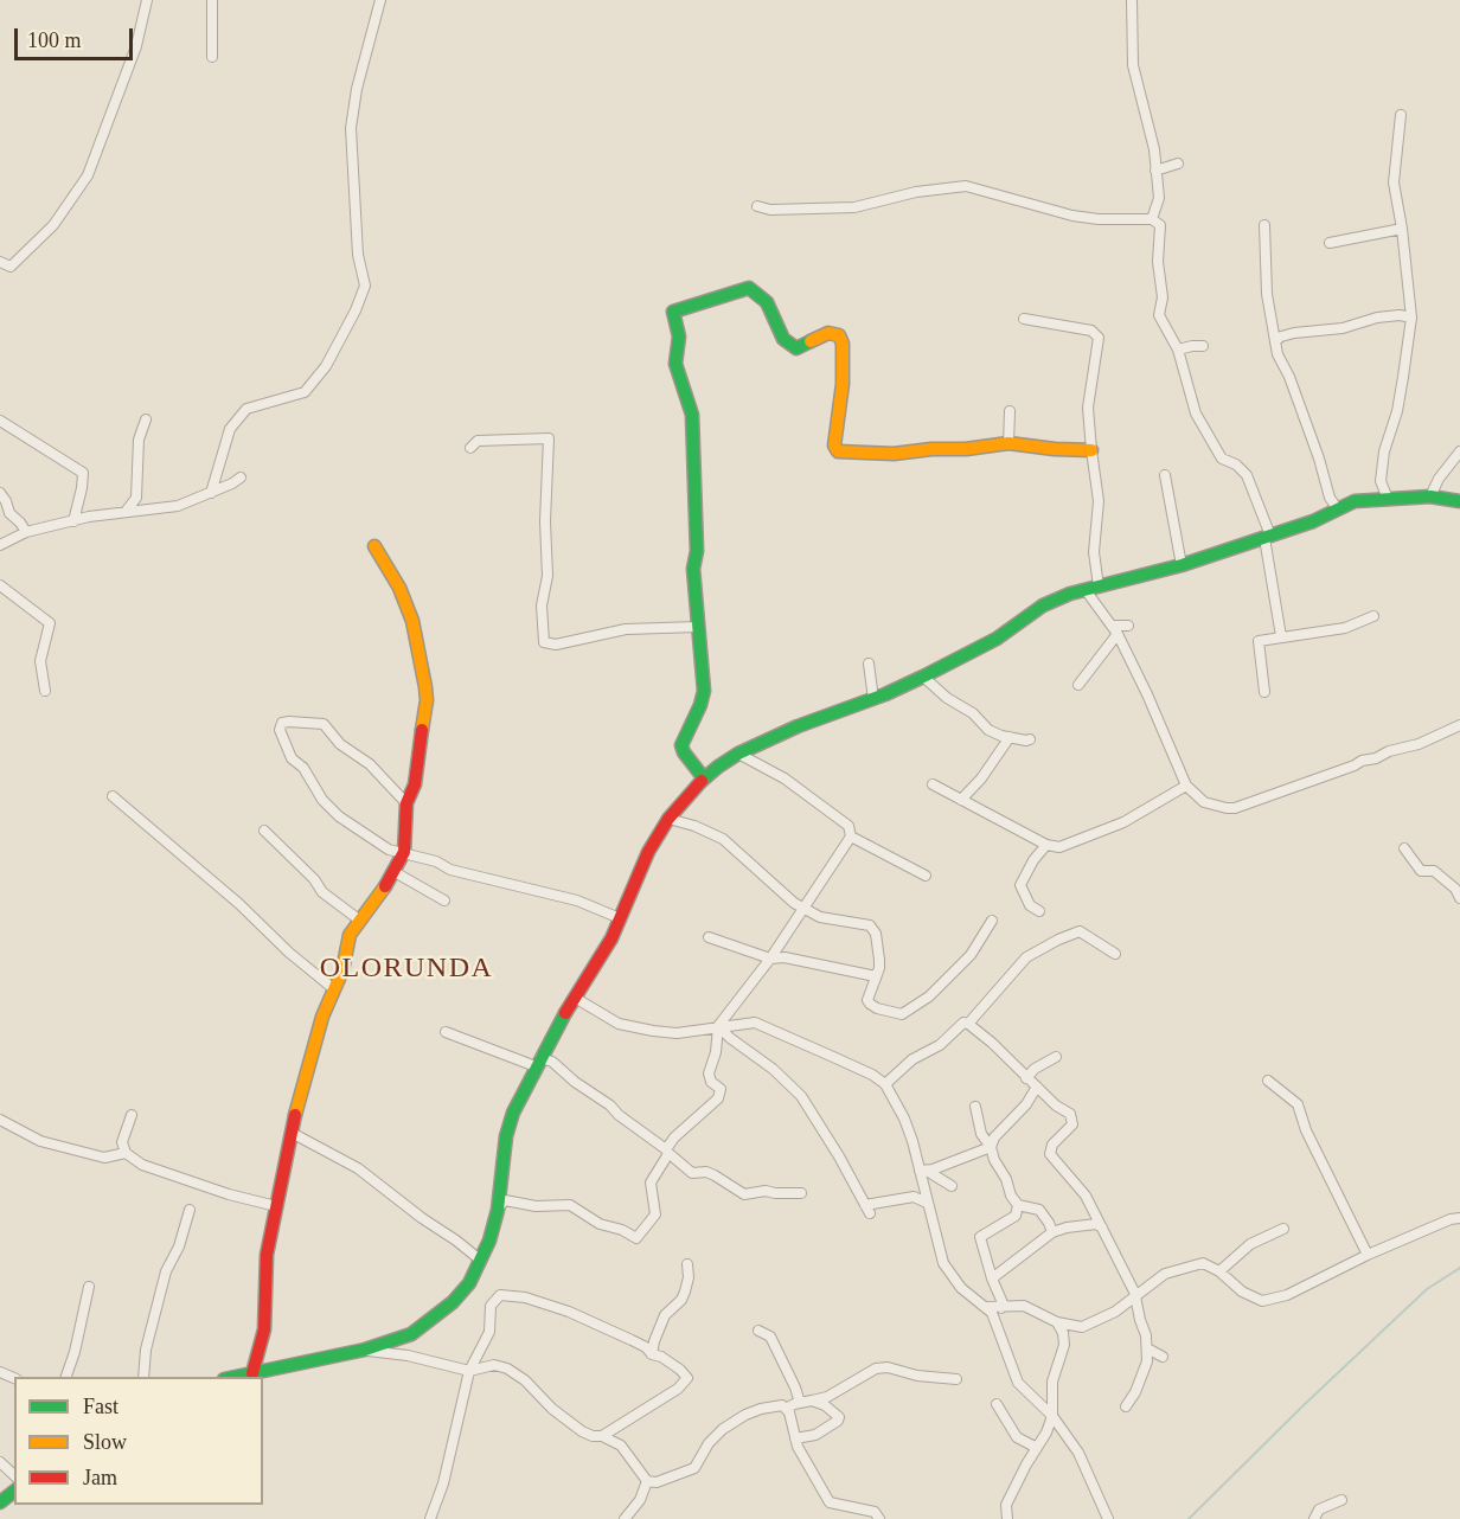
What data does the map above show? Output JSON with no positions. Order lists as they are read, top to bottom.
{
  "districts": ["OLORUNDA"],
  "legend": ["Fast", "Slow", "Jam"],
  "scale_bar": "100 m"
}
